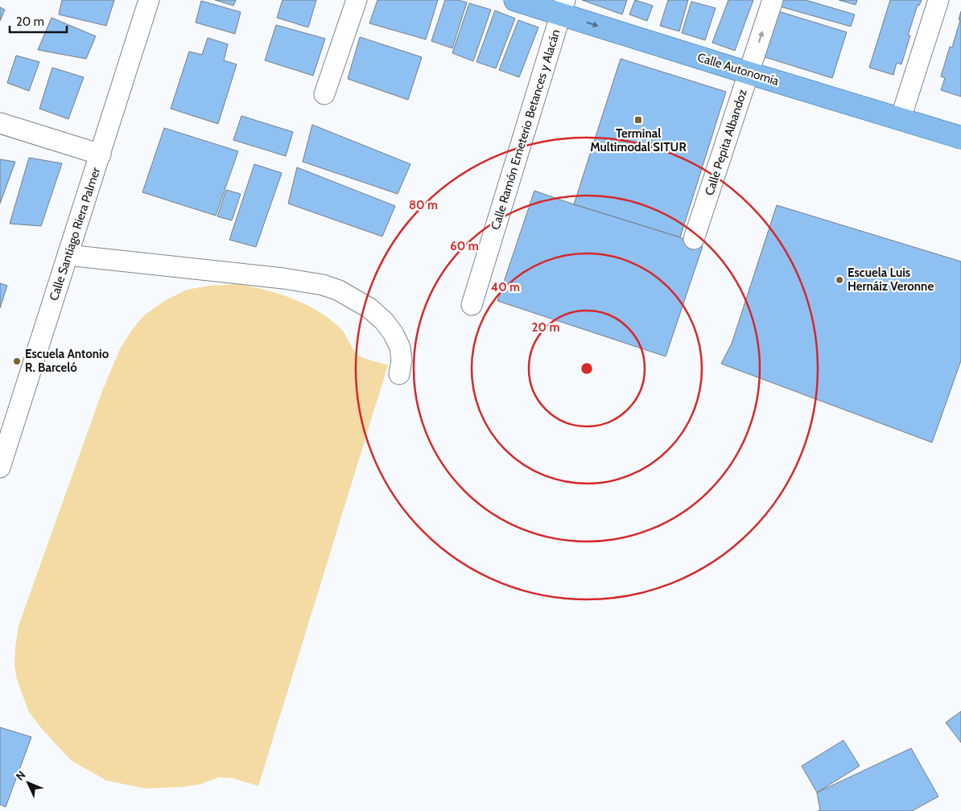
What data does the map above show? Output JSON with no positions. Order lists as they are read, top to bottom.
{
  "streets": {
    "main road": ["Calle Autonomía"],
    "street": ["Calle Ramón Emeterio Betances y Alacán", "Calle Pepita Albandoz", "Calle Santiago Riera Palmer"]
  },
  "crossings": [
    ["Calle Autonomía", "Calle Ramón Emeterio Betances y Alacán"],
    ["Calle Autonomía", "Calle Pepita Albandoz"]
  ],
  "one_way": ["Calle Autonomía"],
  "places": {
    "transit": ["Terminal Multimodal SITUR"],
    "other": ["Escuela Luis Hernáiz Veronne", "Escuela Antonio R. Barceló"]
  },
  "scale_bar": "20 m",
  "north": "top left",
  "rings": [
    "80 m",
    "60 m",
    "40 m",
    "20 m"
  ]
}
